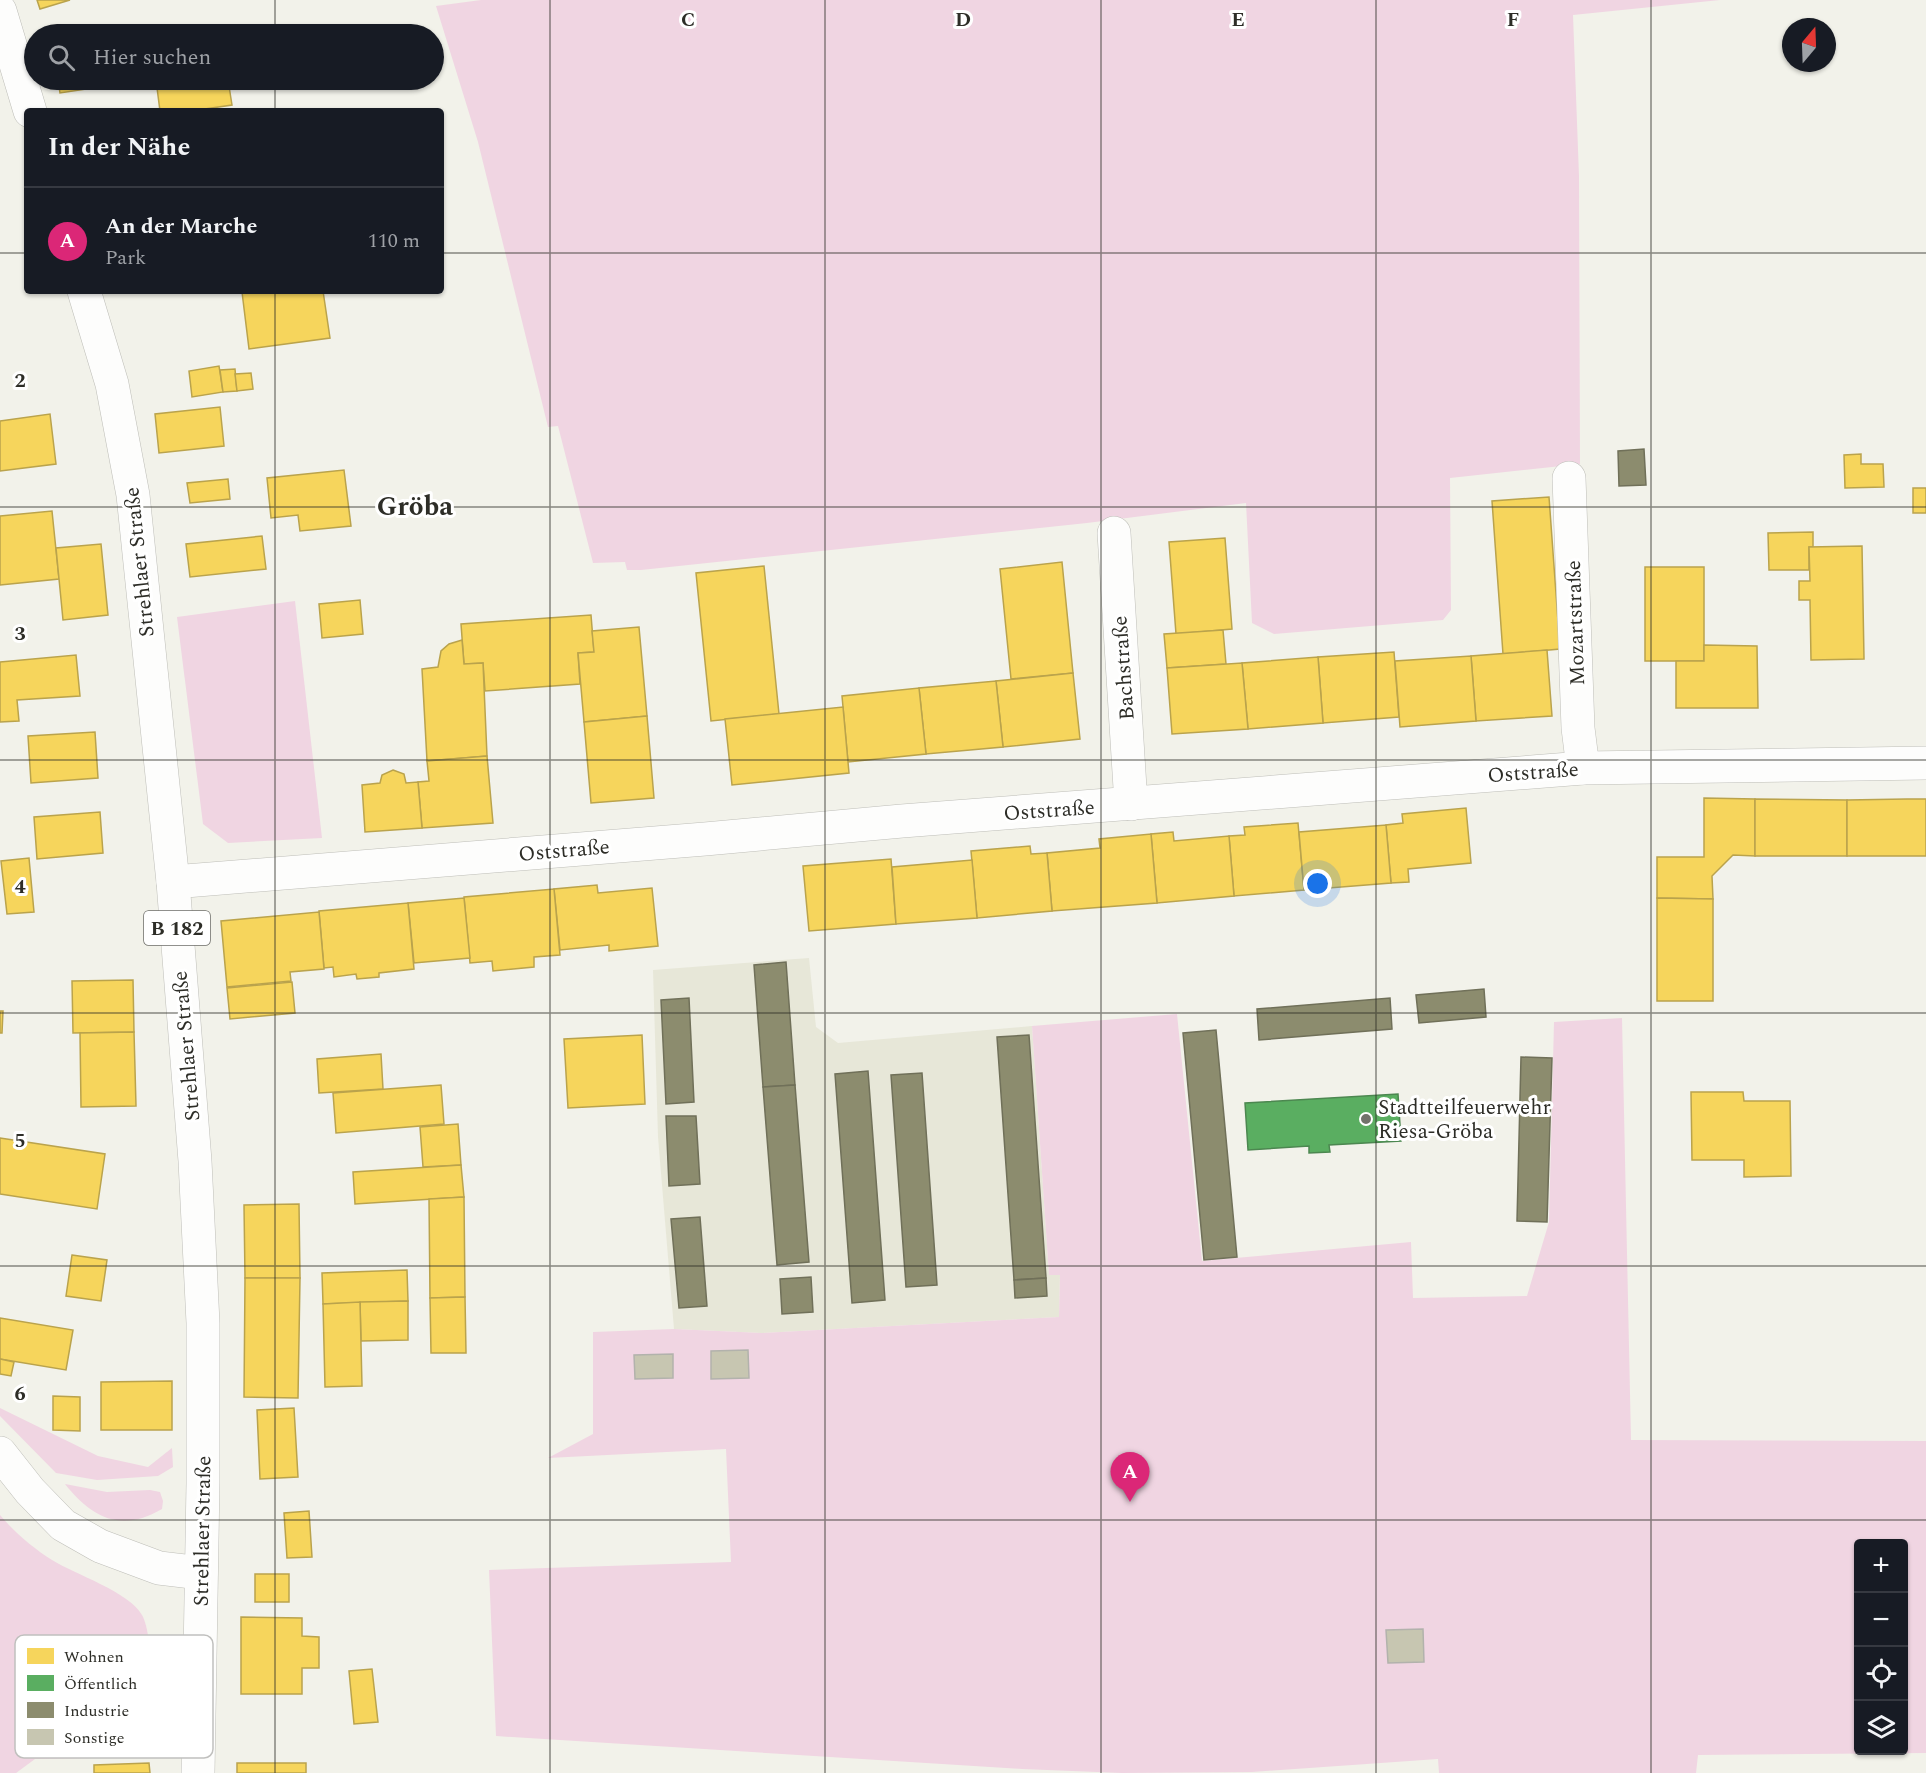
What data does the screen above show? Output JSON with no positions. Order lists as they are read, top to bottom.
{
  "streets": {
    "street": [
      "Strehlaer Straße",
      "Mozartstraße",
      "Bachstraße",
      "Oststraße",
      "B 182"
    ]
  },
  "crossings": [
    ["Strehlaer Straße", "Oststraße"],
    ["Mozartstraße", "Oststraße"],
    ["Bachstraße", "Oststraße"]
  ],
  "districts": ["Gröba"],
  "places": ["Stadtteilfeuerwehr Riesa-Gröba"],
  "legend": [
    "Wohnen",
    "Öffentlich",
    "Industrie",
    "Sonstige"
  ],
  "north": "top",
  "page": {
    "search": "Hier suchen",
    "heading": "In der Nähe",
    "list": [
      {
        "mark": "A",
        "name": "An der Marche",
        "note": "Park",
        "value": "110 m"
      }
    ],
    "pins": "A",
    "map_buttons": ["+", "−"]
  },
  "grid": {
    "columns": [
      "C",
      "D",
      "E",
      "F"
    ],
    "rows": [
      "2",
      "3",
      "4",
      "5",
      "6"
    ]
  }
}
